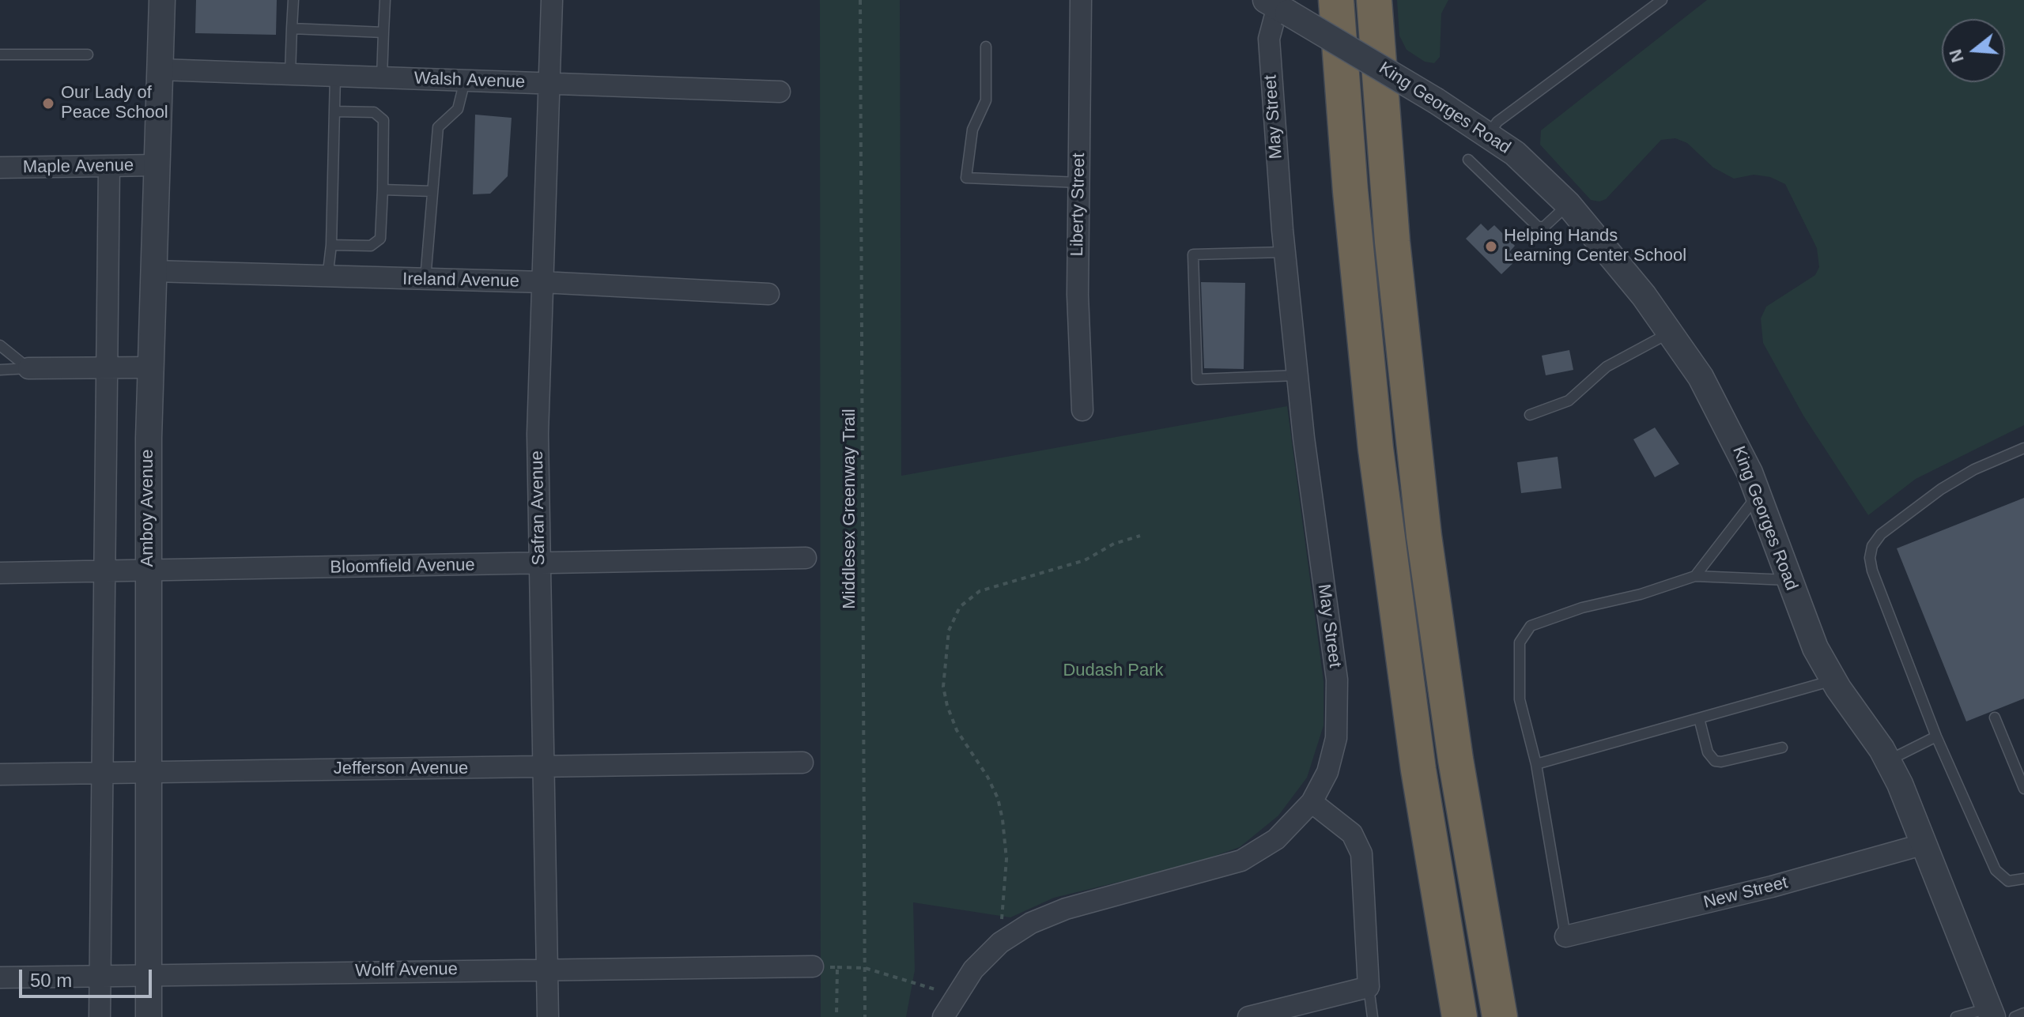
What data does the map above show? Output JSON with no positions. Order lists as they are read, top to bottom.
{
  "streets": {
    "street": [
      "Walsh Avenue",
      "King Georges Road",
      "May Street",
      "Maple Avenue",
      "Liberty Street",
      "Ireland Avenue",
      "Amboy Avenue",
      "Safran Avenue",
      "Bloomfield Avenue",
      "Jefferson Avenue",
      "New Street",
      "Wolff Avenue"
    ],
    "path": ["Middlesex Greenway Trail"]
  },
  "crossings": [
    ["Walsh Avenue", "Amboy Avenue"],
    ["Walsh Avenue", "Safran Avenue"],
    ["King Georges Road", "May Street"],
    ["King Georges Road", "New Street"],
    ["Maple Avenue", "Amboy Avenue"],
    ["Ireland Avenue", "Amboy Avenue"],
    ["Ireland Avenue", "Safran Avenue"],
    ["Amboy Avenue", "Bloomfield Avenue"],
    ["Amboy Avenue", "Jefferson Avenue"],
    ["Amboy Avenue", "Wolff Avenue"],
    ["Safran Avenue", "Bloomfield Avenue"],
    ["Safran Avenue", "Jefferson Avenue"],
    ["Safran Avenue", "Wolff Avenue"]
  ],
  "parks": ["Dudash Park"],
  "places": ["Our Lady of Peace School", "Helping Hands Learning Center School"],
  "scale_bar": "50 m",
  "north": "left"
}
